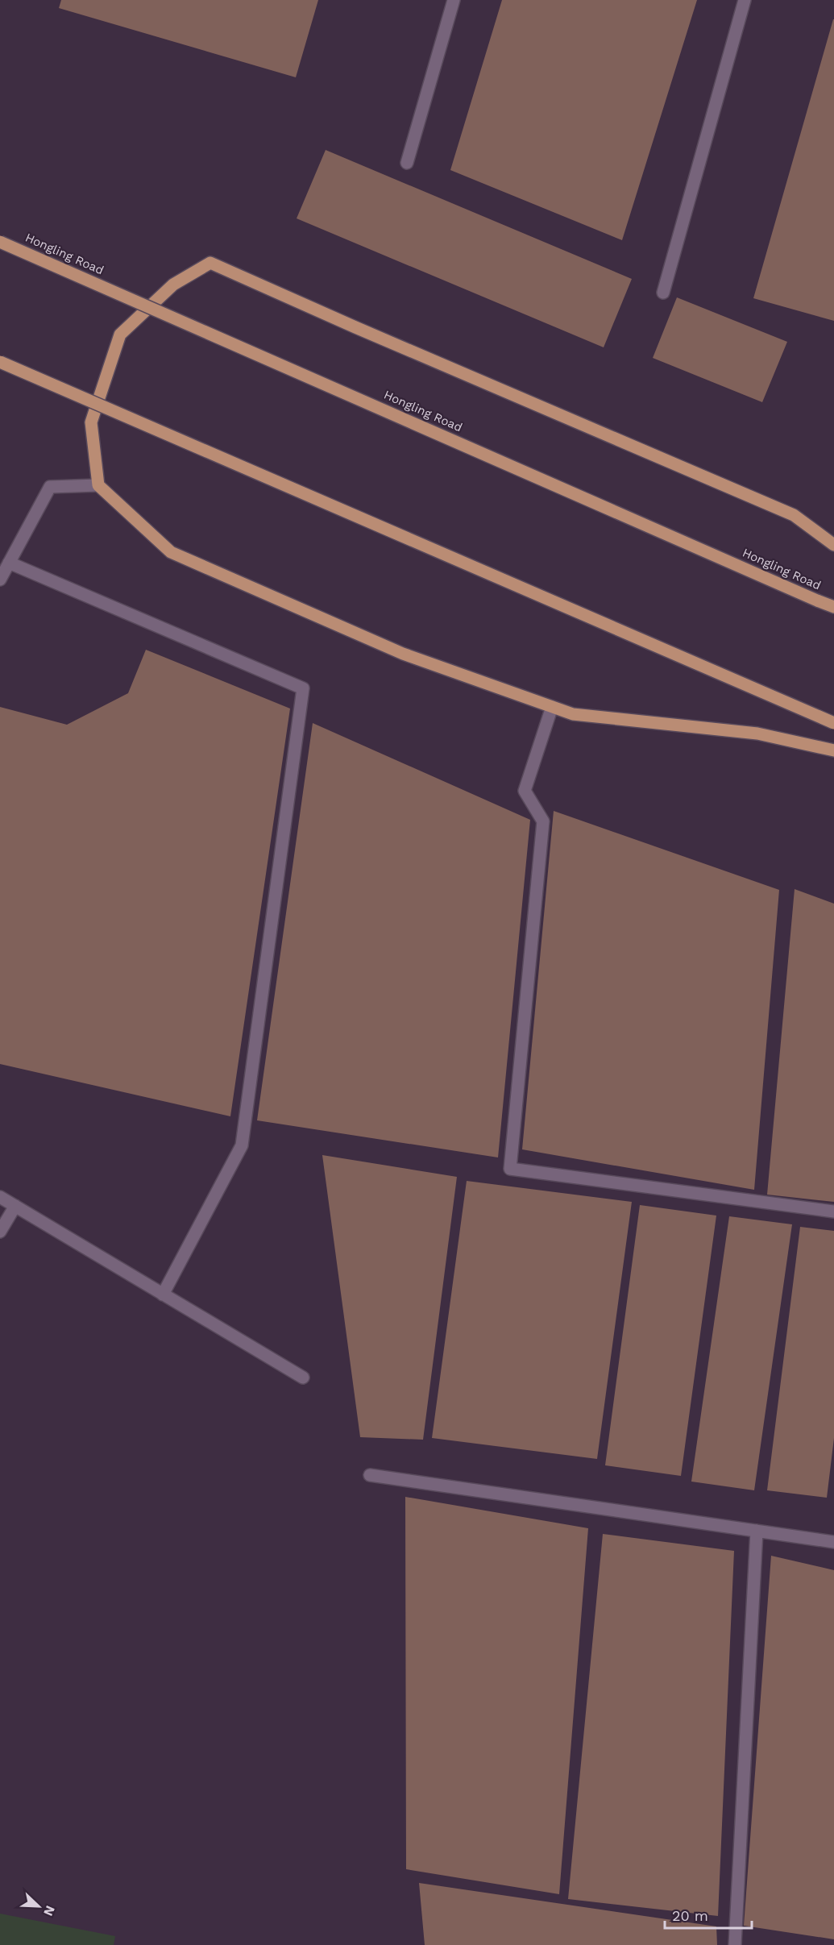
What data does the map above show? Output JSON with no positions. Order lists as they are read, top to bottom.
{
  "streets": {
    "main road": ["Hongling Road"]
  },
  "scale_bar": "20 m",
  "north": "bottom right"
}
